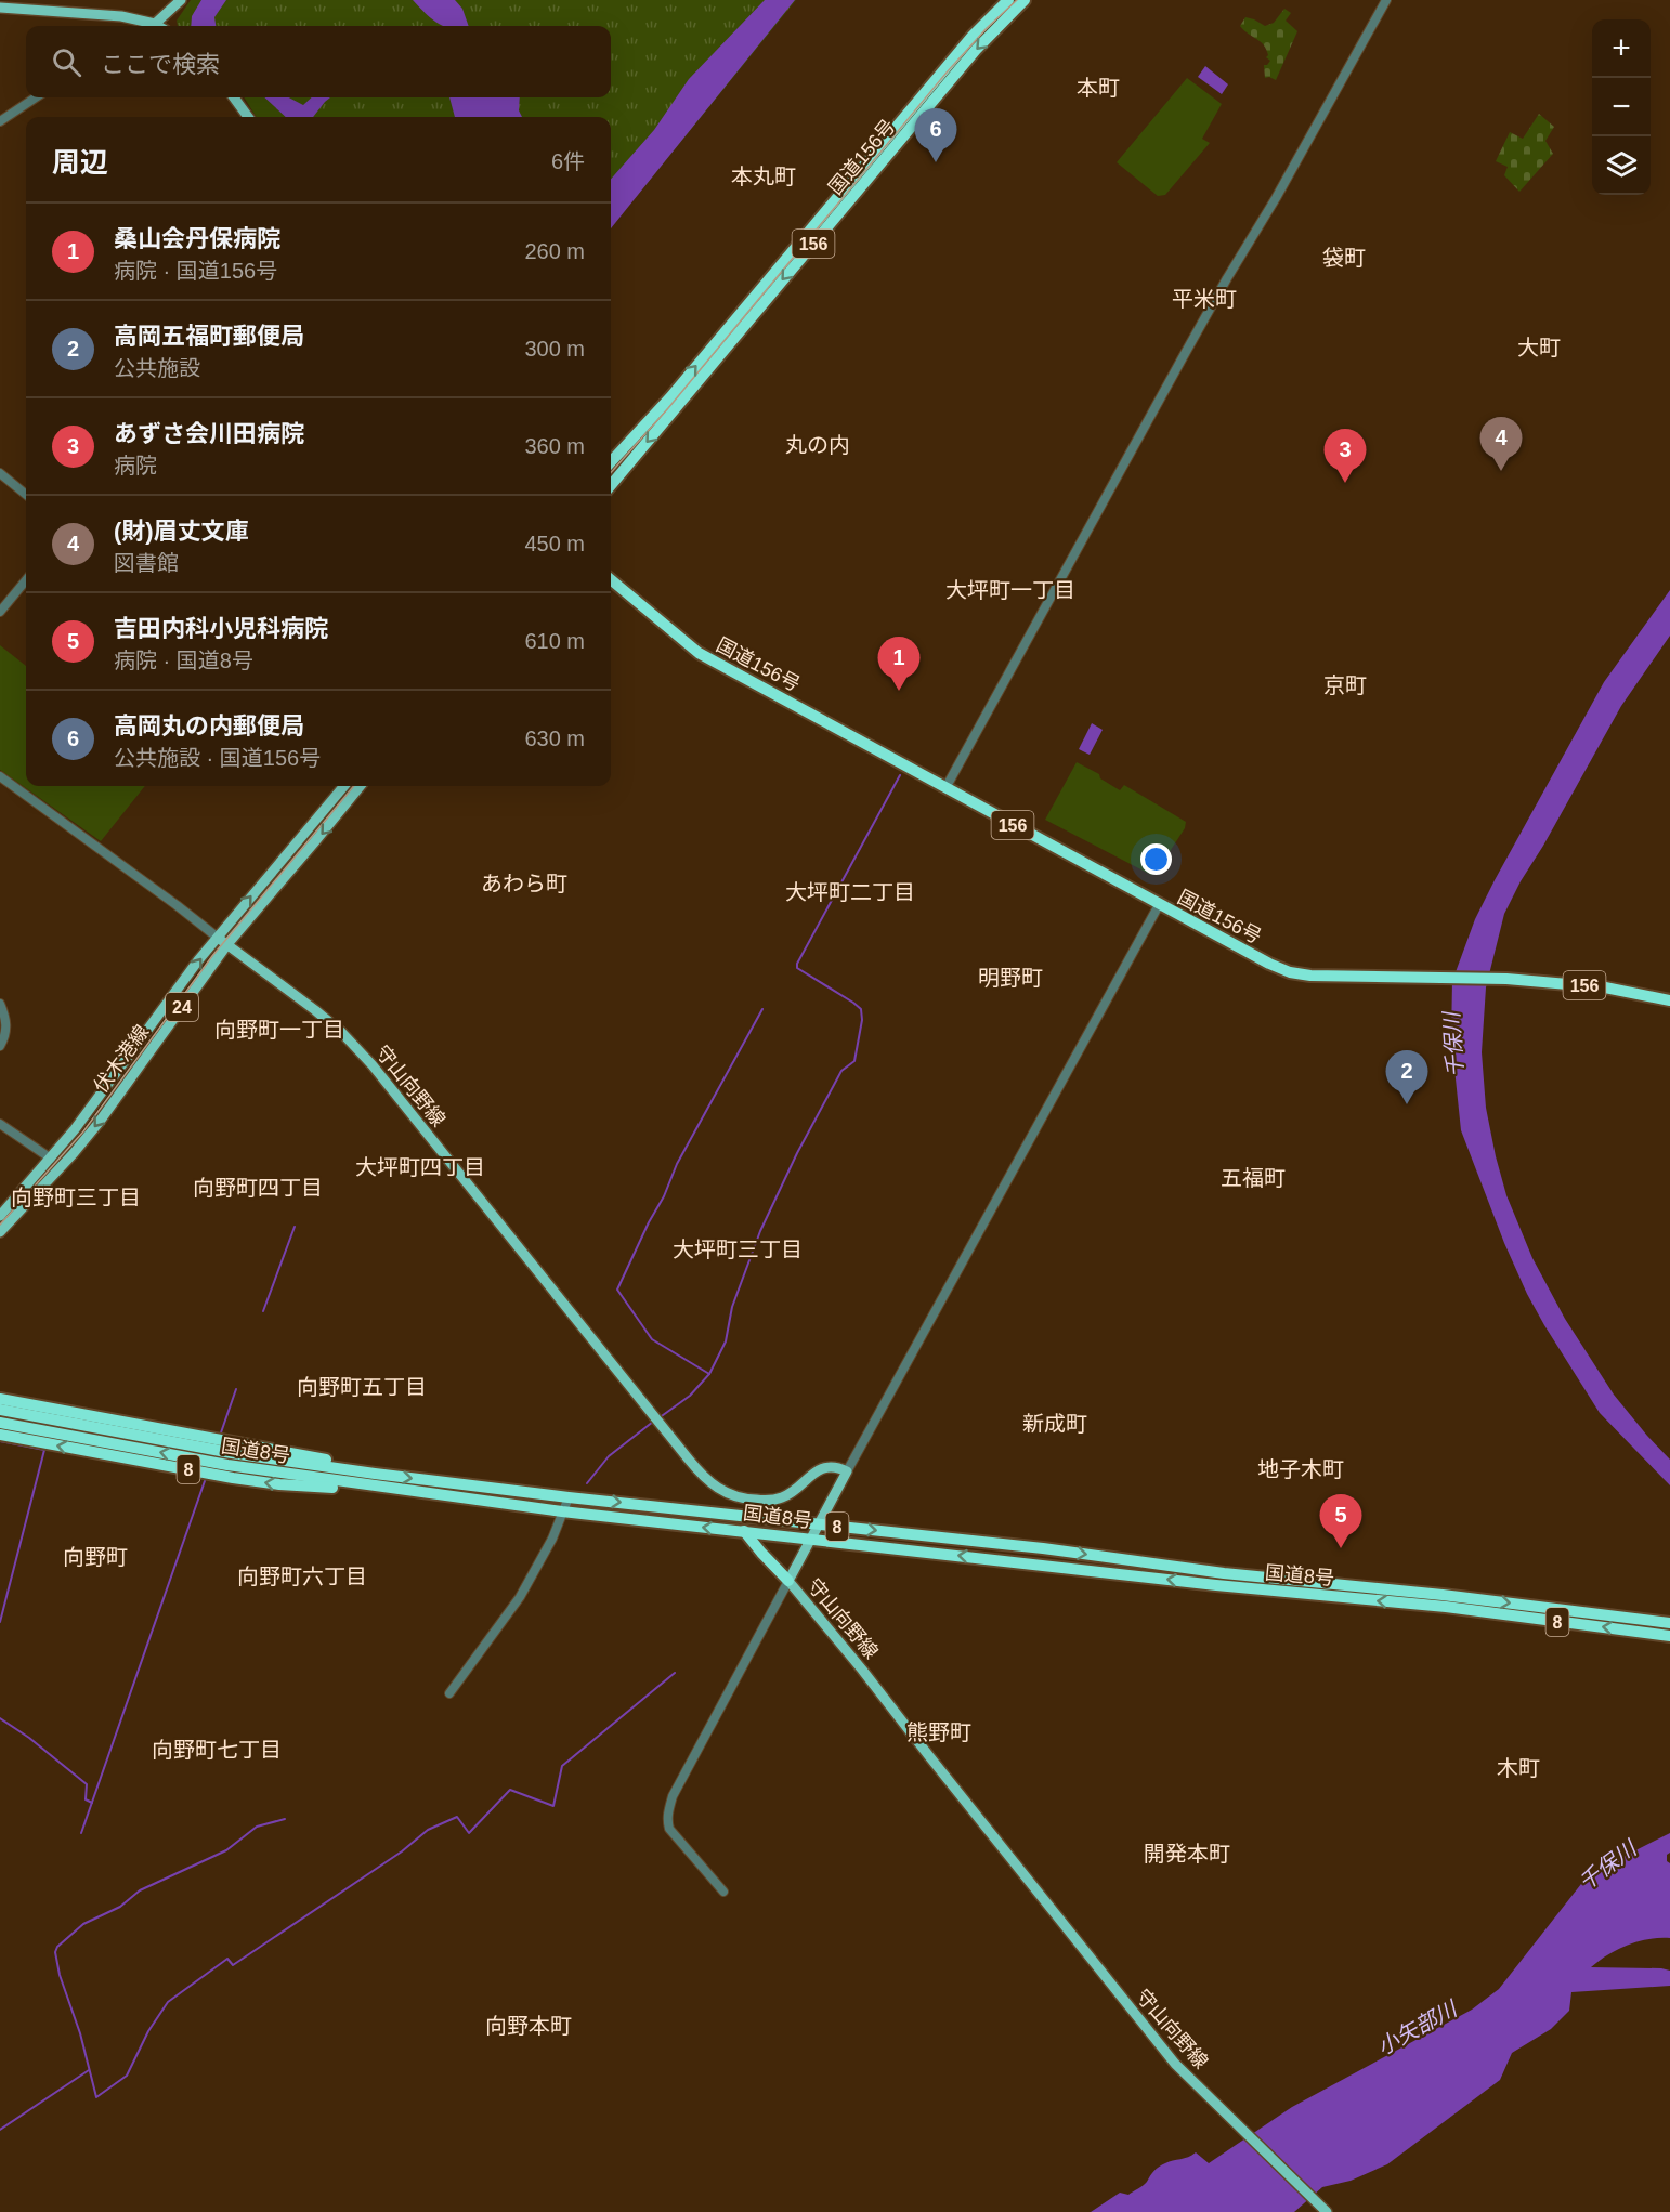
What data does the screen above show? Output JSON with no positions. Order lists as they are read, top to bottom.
{
  "streets": {
    "highway": [
      "国道156号",
      "156",
      "国道8号",
      "8"
    ],
    "main road": ["24", "伏木港線", "守山向野線"]
  },
  "crossings": [
    ["伏木港線", "守山向野線"],
    ["守山向野線", "国道8号"],
    ["国道8号", "8"]
  ],
  "districts": [
    "本町",
    "本丸町",
    "袋町",
    "平米町",
    "大町",
    "丸の内",
    "大坪町一丁目",
    "京町",
    "あわら町",
    "大坪町二丁目",
    "明野町",
    "向野町一丁目",
    "大坪町四丁目",
    "五福町",
    "向野町四丁目",
    "向野町三丁目",
    "大坪町三丁目",
    "向野町五丁目",
    "新成町",
    "地子木町",
    "向野町",
    "向野町六丁目",
    "熊野町",
    "向野町七丁目",
    "木町",
    "開発本町",
    "向野本町"
  ],
  "water": ["千保川", "小矢部川"],
  "page": {
    "map_buttons": ["+", "−"],
    "search": "ここで検索",
    "pins": [
      "6",
      "4",
      "3",
      "1",
      "2",
      "5"
    ],
    "heading": ["周辺", "6件"],
    "list": [
      {
        "mark": "1",
        "name": "桑山会丹保病院",
        "note": "病院 · 国道156号",
        "value": "260 m"
      },
      {
        "mark": "2",
        "name": "高岡五福町郵便局",
        "note": "公共施設",
        "value": "300 m"
      },
      {
        "mark": "3",
        "name": "あずさ会川田病院",
        "note": "病院",
        "value": "360 m"
      },
      {
        "mark": "4",
        "name": "(財)眉丈文庫",
        "note": "図書館",
        "value": "450 m"
      },
      {
        "mark": "5",
        "name": "吉田内科小児科病院",
        "note": "病院 · 国道8号",
        "value": "610 m"
      },
      {
        "mark": "6",
        "name": "高岡丸の内郵便局",
        "note": "公共施設 · 国道156号",
        "value": "630 m"
      }
    ]
  }
}
